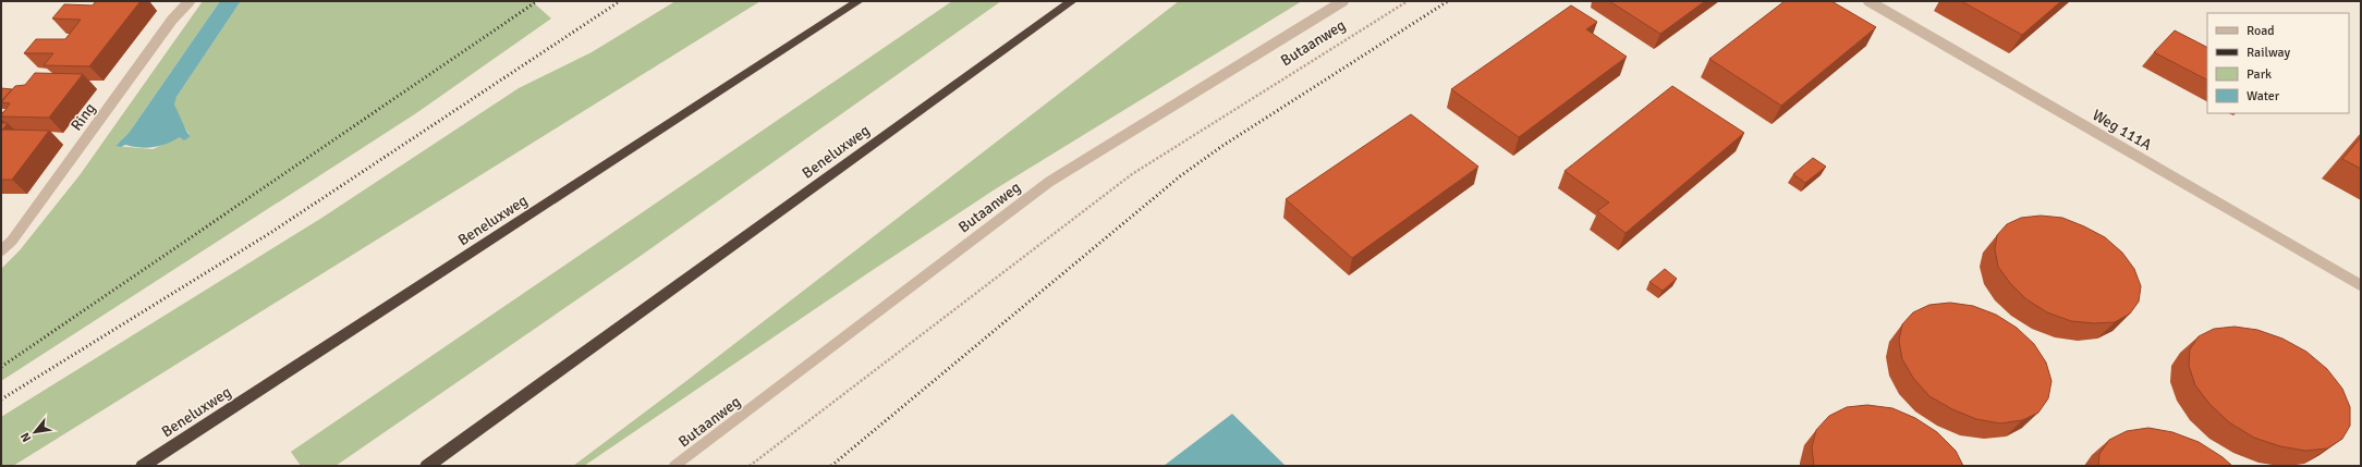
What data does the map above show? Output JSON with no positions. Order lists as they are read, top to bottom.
{
  "streets": {
    "highway": ["Beneluxweg"],
    "street": ["Butaanweg", "Ring", "Weg 111A"]
  },
  "legend": [
    "Road",
    "Railway",
    "Park",
    "Water"
  ],
  "north": "bottom left"
}
